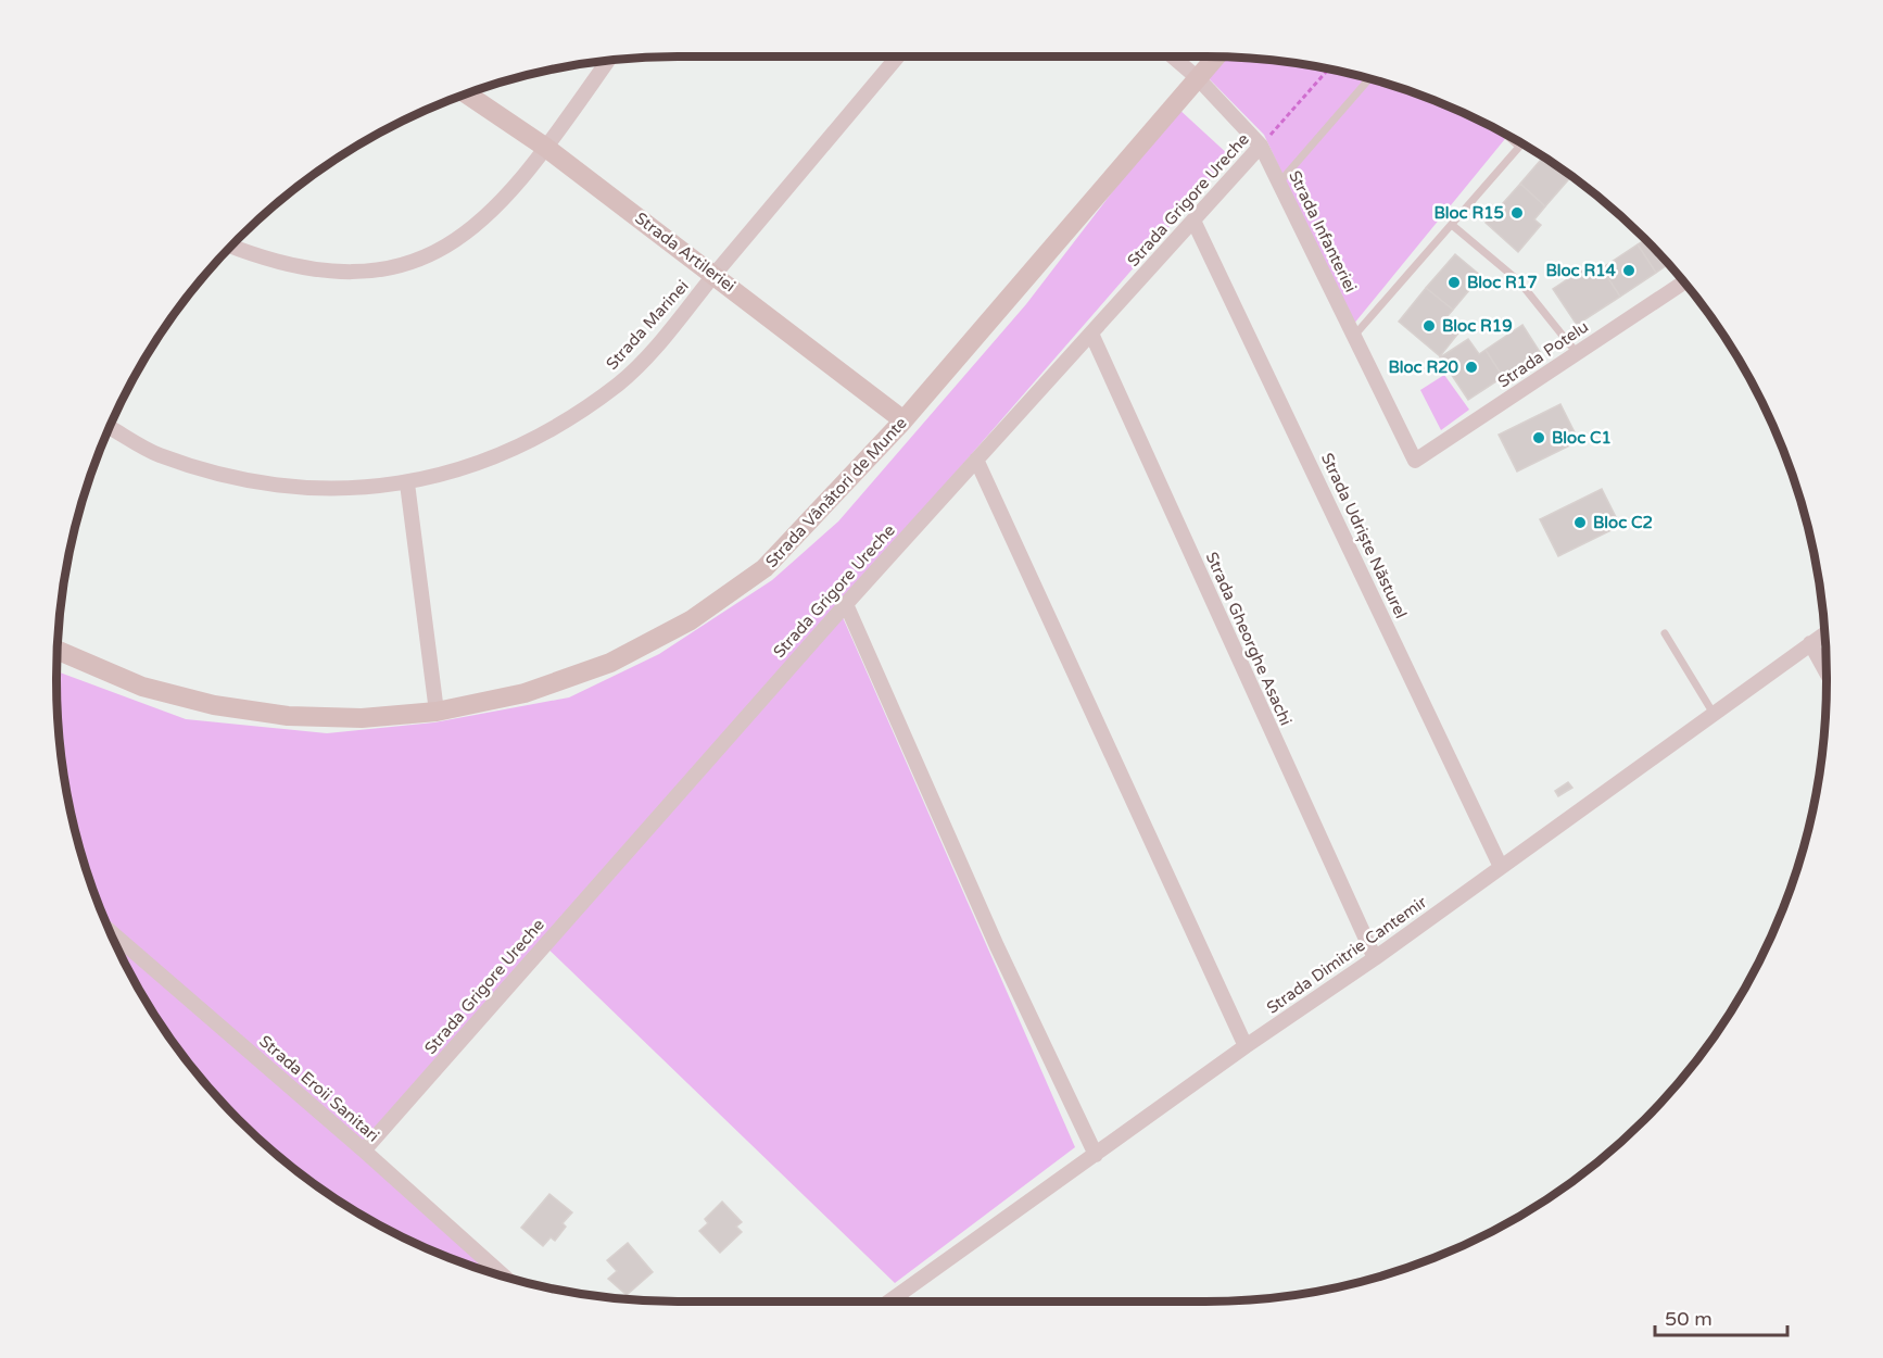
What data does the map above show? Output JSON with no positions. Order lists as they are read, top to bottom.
{
  "streets": {
    "street": [
      "Strada Grigore Ureche",
      "Strada Infanteriei",
      "Strada Artileriei",
      "Strada Marinei",
      "Strada Potelu",
      "Strada Vânători de Munte",
      "Strada Udriște Năsturel",
      "Strada Gheorghe Asachi",
      "Strada Dimitrie Cantemir",
      "Strada Eroii Sanitari"
    ]
  },
  "crossings": [
    ["Strada Grigore Ureche", "Strada Infanteriei"],
    ["Strada Grigore Ureche", "Strada Udriște Năsturel"],
    ["Strada Grigore Ureche", "Strada Gheorghe Asachi"],
    ["Strada Grigore Ureche", "Strada Eroii Sanitari"],
    ["Strada Infanteriei", "Strada Potelu"],
    ["Strada Infanteriei", "Strada Vânători de Munte"],
    ["Strada Artileriei", "Strada Marinei"],
    ["Strada Artileriei", "Strada Vânători de Munte"],
    ["Strada Udriște Năsturel", "Strada Dimitrie Cantemir"],
    ["Strada Gheorghe Asachi", "Strada Dimitrie Cantemir"]
  ],
  "places": [
    "Bloc R15",
    "Bloc R14",
    "Bloc R17",
    "Bloc R19",
    "Bloc R20",
    "Bloc C1",
    "Bloc C2"
  ],
  "scale_bar": "50 m"
}
